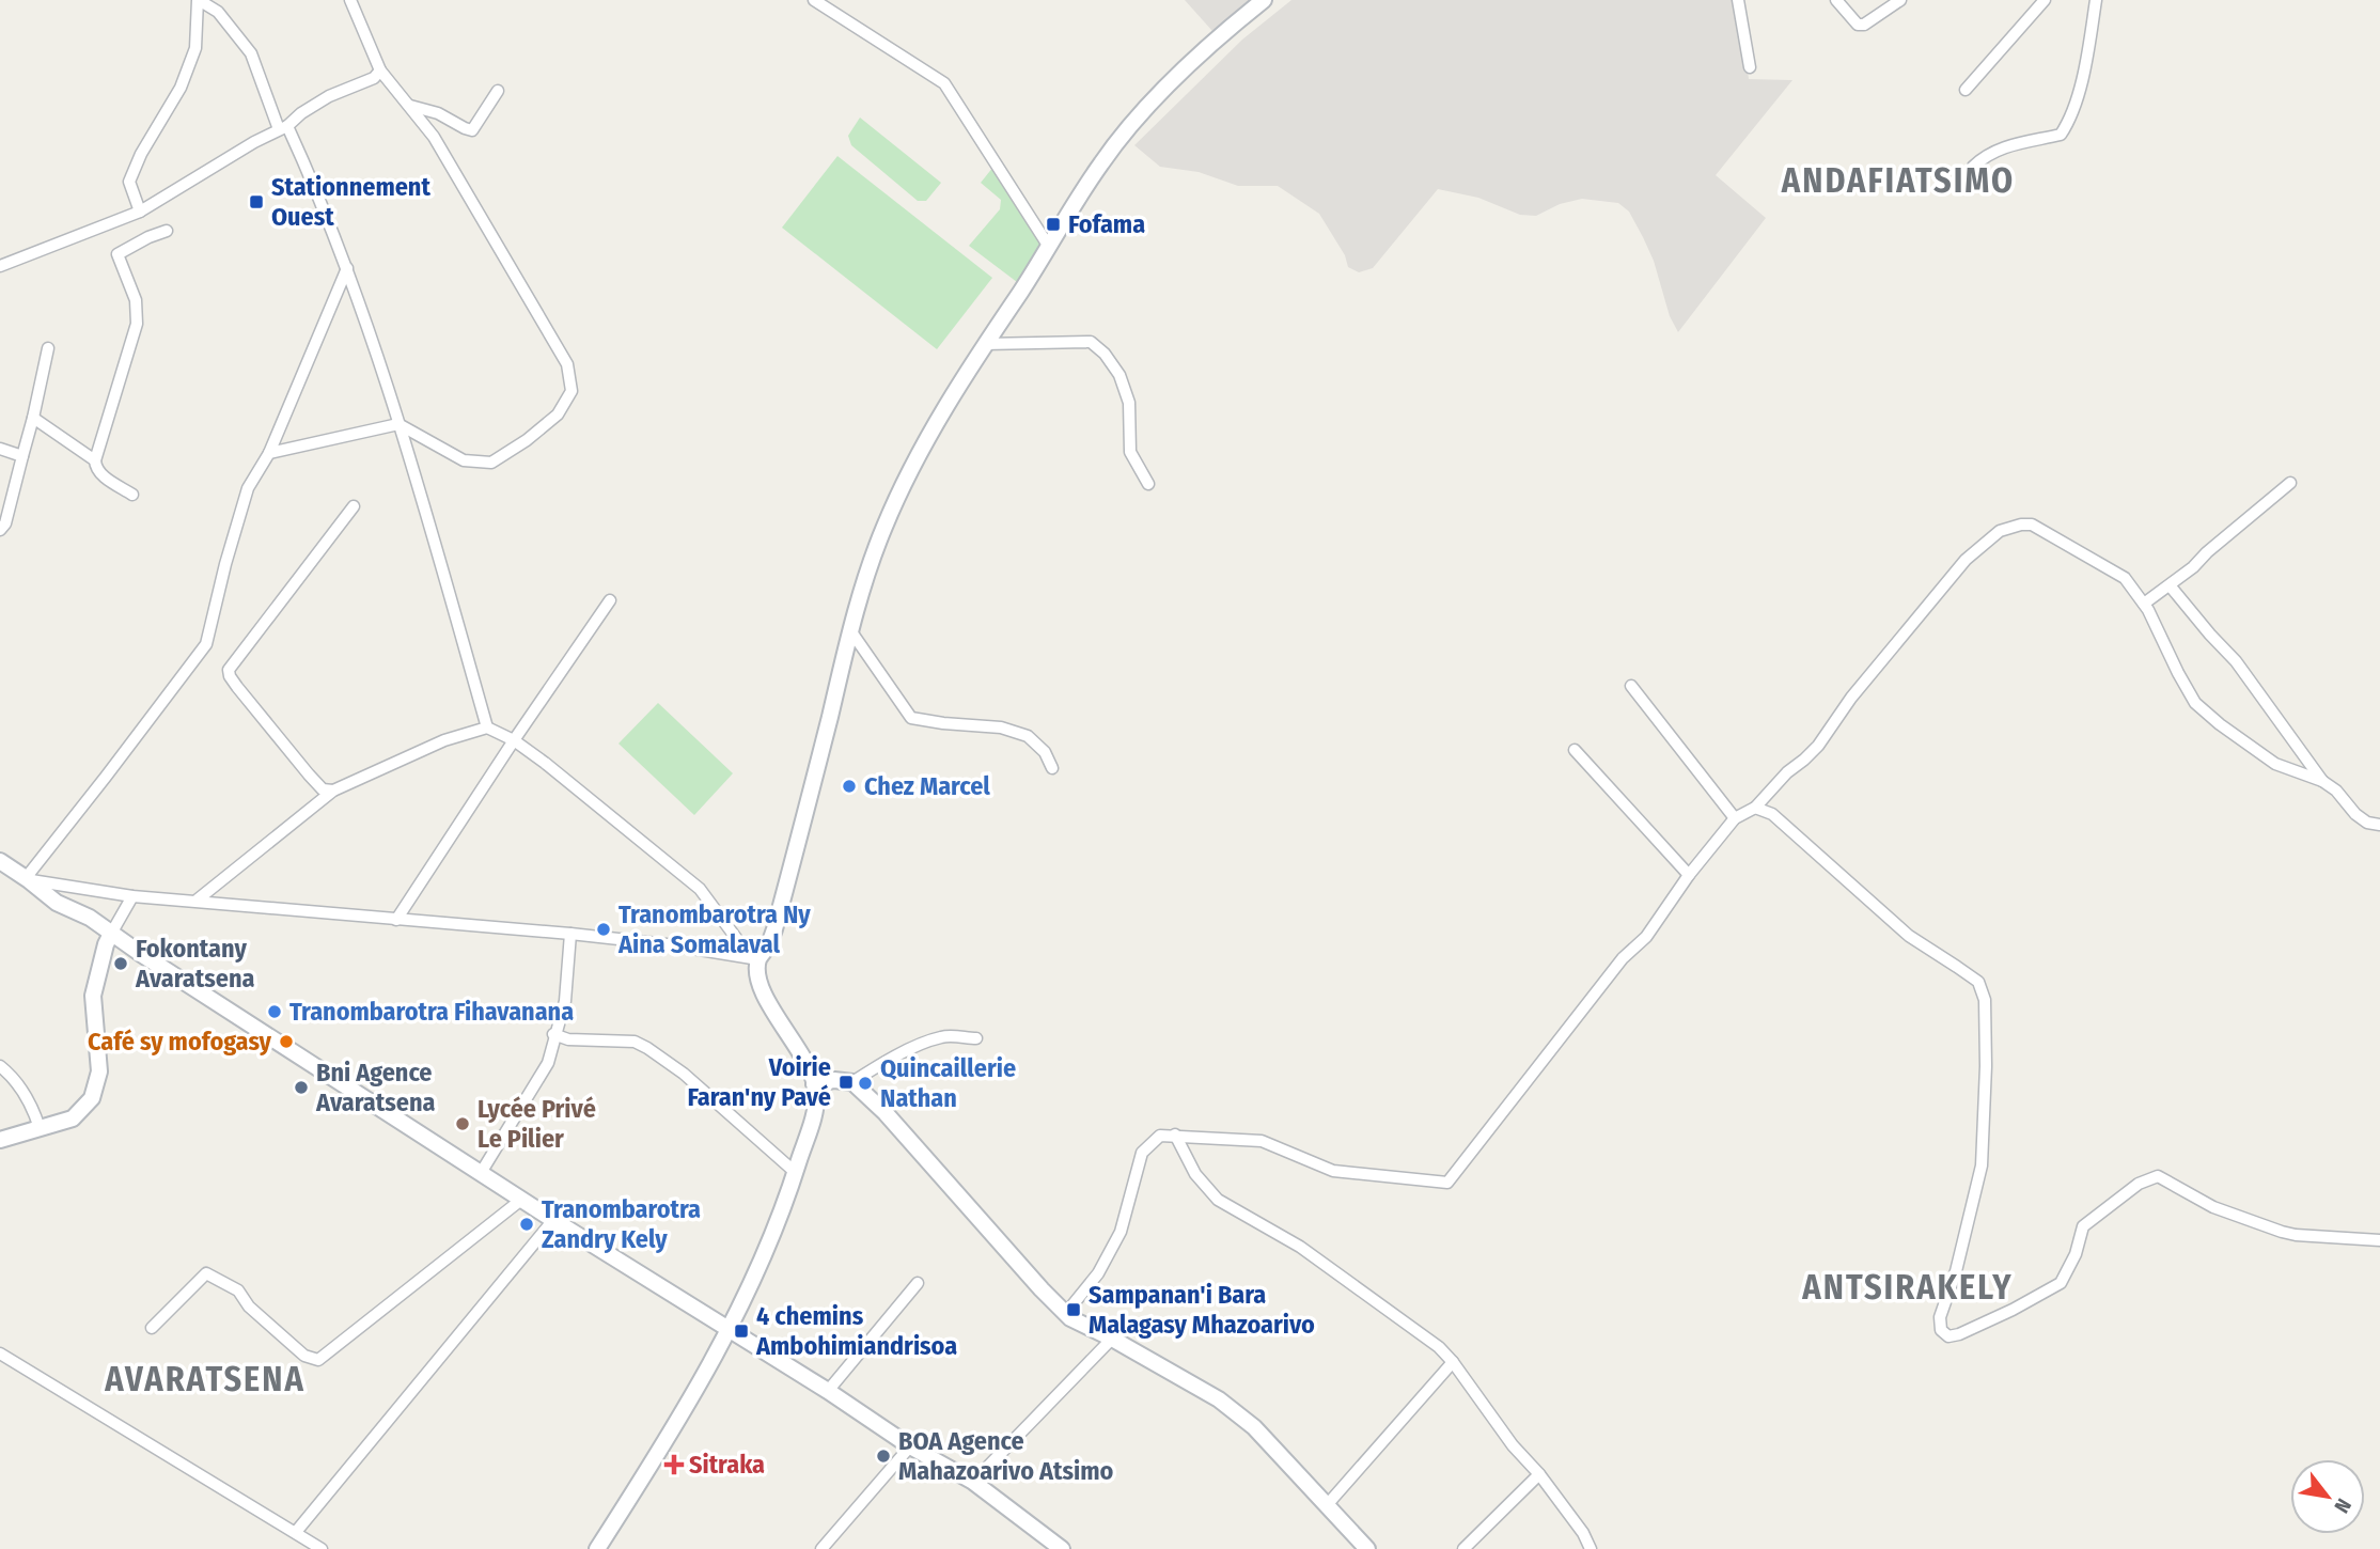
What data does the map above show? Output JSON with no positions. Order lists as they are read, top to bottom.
{
  "districts": ["ANDAFIATSIMO", "ANTSIRAKELY", "AVARATSENA"],
  "places": {
    "transit": [
      "Stationnement Ouest",
      "Fofama",
      "Voirie Faran'ny Pavé",
      "Sampanan'i Bara Malagasy Mhazoarivo",
      "4 chemins Ambohimiandrisoa"
    ],
    "other": [
      "Chez Marcel",
      "Tranombarotra Ny Aina Somalaval",
      "Fokontany Avaratsena",
      "Tranombarotra Fihavanana",
      "Café sy mofogasy",
      "Quincaillerie Nathan",
      "Bni Agence Avaratsena",
      "Lycée Privé Le Pilier",
      "Tranombarotra Zandry Kely",
      "BOA Agence Mahazoarivo Atsimo"
    ],
    "health": ["Sitraka"]
  },
  "north": "bottom right"
}
